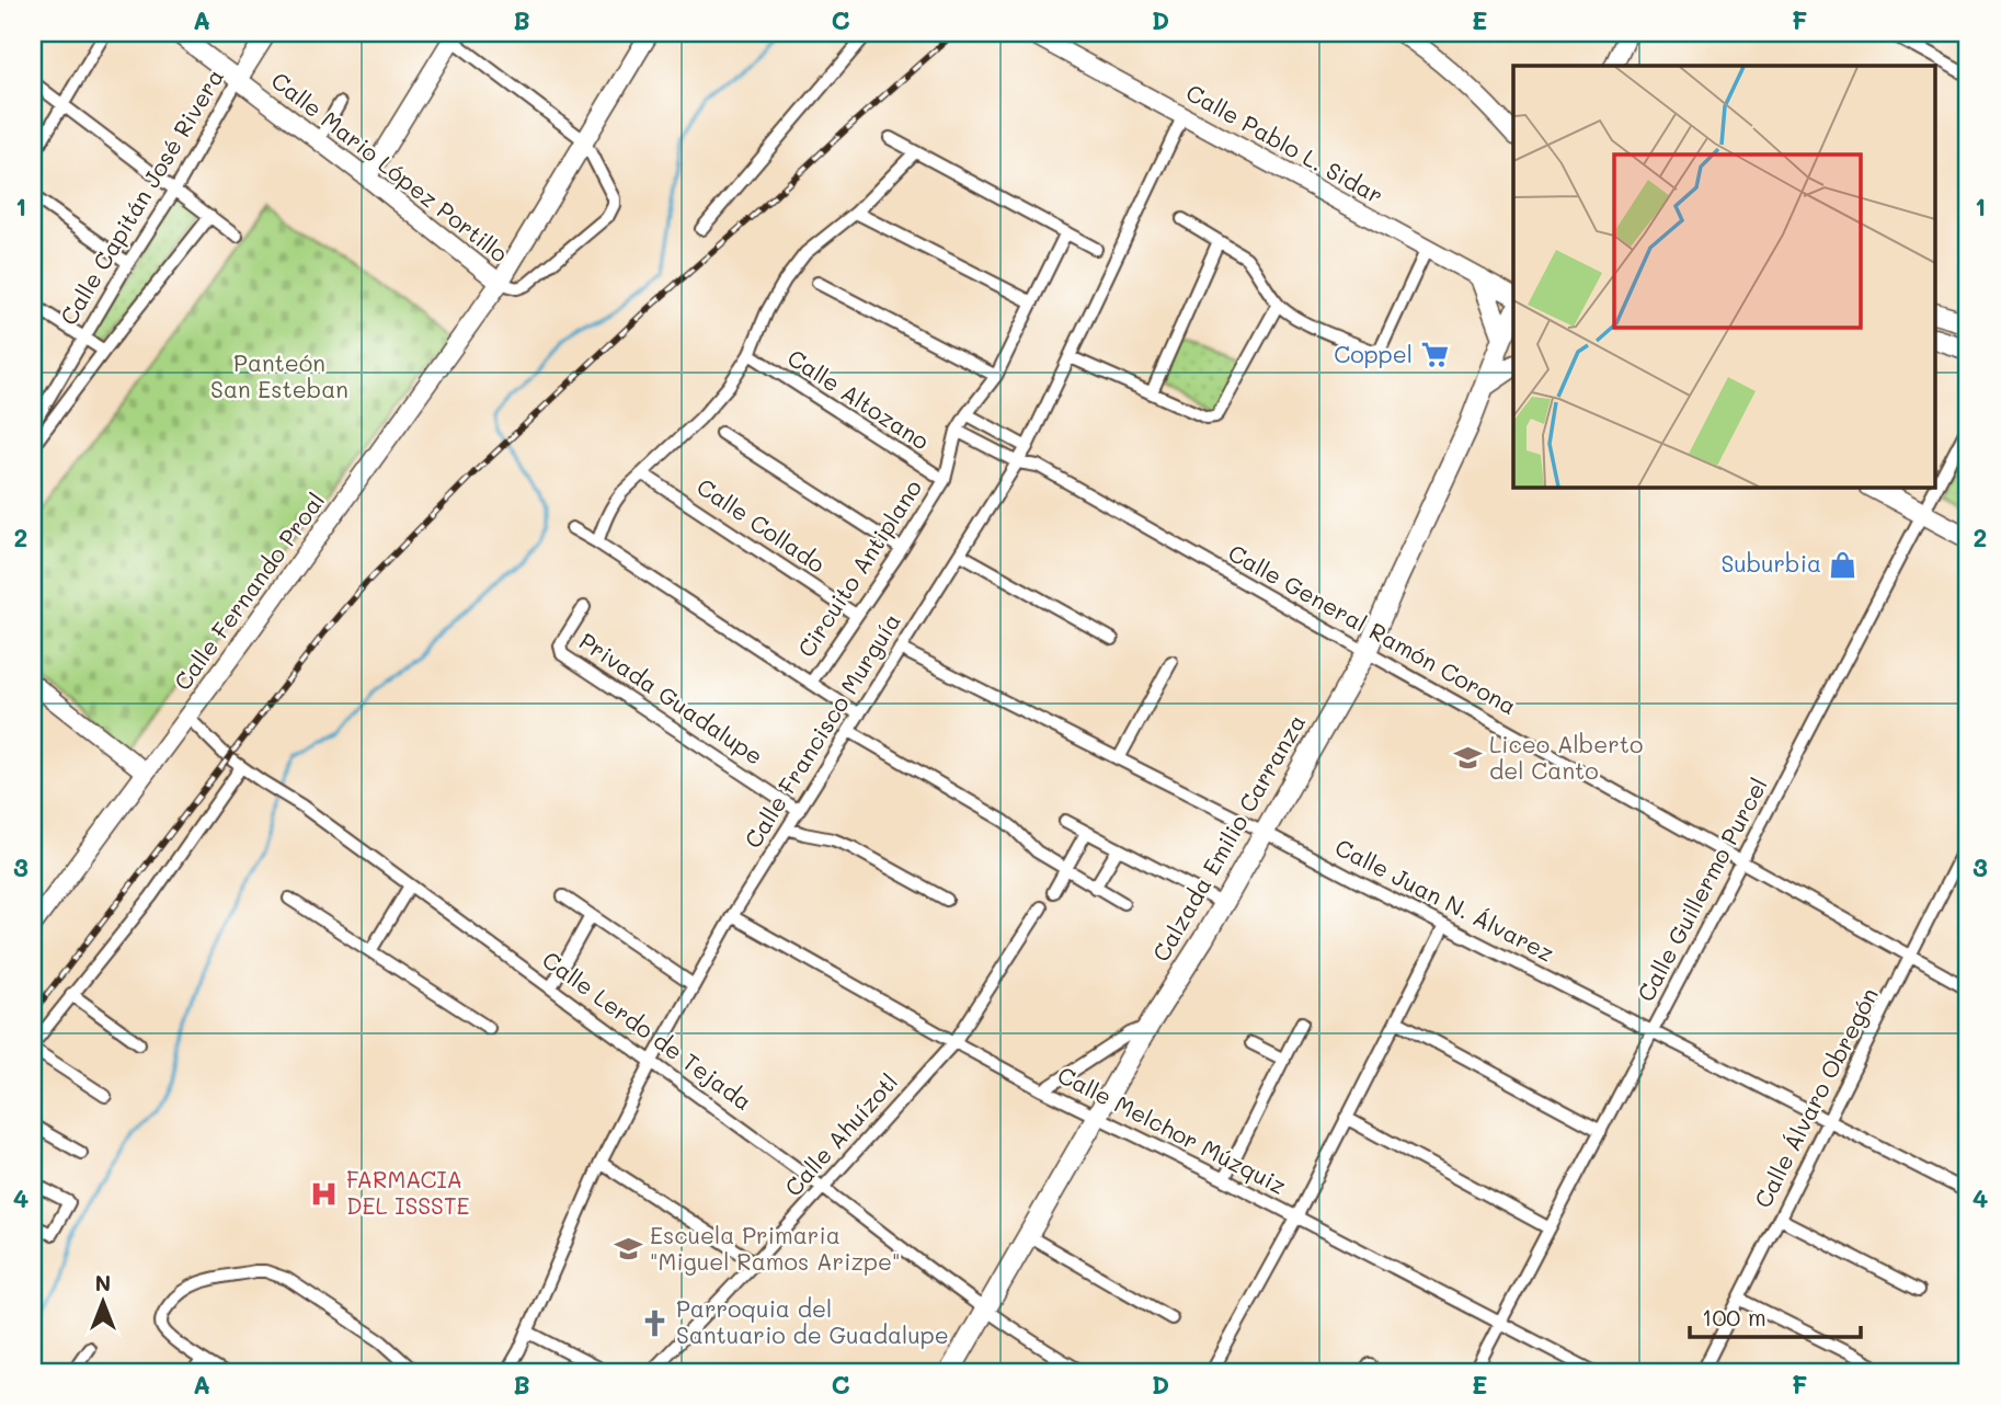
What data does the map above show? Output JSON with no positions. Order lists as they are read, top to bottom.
{
  "streets": {
    "main road": ["Calzada Emilio Carranza"],
    "street": [
      "Calle Pablo L. Sidar",
      "Calle Mario López Portillo",
      "Calle Capitán José Rivera",
      "Calle Altozano",
      "Calle Collado",
      "Circuito Antiplano",
      "Calle Fernando Proal",
      "Calle General Ramón Corona",
      "Privada Guadalupe",
      "Calle Francisco Murguía",
      "Calle Guillermo Purcel",
      "Calle Juan N. Álvarez",
      "Calle Lerdo de Tejada",
      "Calle Álvaro Obregón",
      "Calle Melchor Múzquiz",
      "Calle Ahuízotl"
    ]
  },
  "crossings": [
    ["Calle Pablo L. Sidar", "Calle Francisco Murguía"],
    ["Calle Mario López Portillo", "Calle Capitán José Rivera"],
    ["Calle Mario López Portillo", "Calle Fernando Proal"],
    ["Calle Altozano", "Circuito Antiplano"],
    ["Calle Collado", "Circuito Antiplano"],
    ["Circuito Antiplano", "Calle General Ramón Corona"],
    ["Circuito Antiplano", "Calle Francisco Murguía"],
    ["Calle Fernando Proal", "Calle Lerdo de Tejada"],
    ["Calle General Ramón Corona", "Calle Francisco Murguía"],
    ["Calle General Ramón Corona", "Calzada Emilio Carranza"],
    ["Calle General Ramón Corona", "Calle Guillermo Purcel"],
    ["Calle General Ramón Corona", "Calle Álvaro Obregón"],
    ["Privada Guadalupe", "Calle Francisco Murguía"],
    ["Calle Francisco Murguía", "Calle Juan N. Álvarez"],
    ["Calle Francisco Murguía", "Calle Lerdo de Tejada"],
    ["Calle Francisco Murguía", "Calle Melchor Múzquiz"],
    ["Calzada Emilio Carranza", "Calle Juan N. Álvarez"],
    ["Calzada Emilio Carranza", "Calle Lerdo de Tejada"],
    ["Calzada Emilio Carranza", "Calle Melchor Múzquiz"],
    ["Calle Guillermo Purcel", "Calle Juan N. Álvarez"],
    ["Calle Guillermo Purcel", "Calle Melchor Múzquiz"],
    ["Calle Juan N. Álvarez", "Calle Álvaro Obregón"],
    ["Calle Lerdo de Tejada", "Calle Ahuízotl"],
    ["Calle Melchor Múzquiz", "Calle Ahuízotl"]
  ],
  "parks": ["Panteón San Esteban"],
  "places": {
    "supermarket": ["Coppel"],
    "shop": ["Suburbia"],
    "school or university": ["Liceo Alberto del Canto", "Escuela Primaria \"Miguel Ramos Arizpe\""],
    "hospital": ["FARMACIA DEL ISSSTE"],
    "church": ["Parroquia del Santuario de Guadalupe"]
  },
  "scale_bar": "100 m",
  "north": "top",
  "grid": {
    "columns": [
      "A",
      "B",
      "C",
      "D",
      "E",
      "F"
    ],
    "rows": [
      "1",
      "2",
      "3",
      "4"
    ]
  }
}
